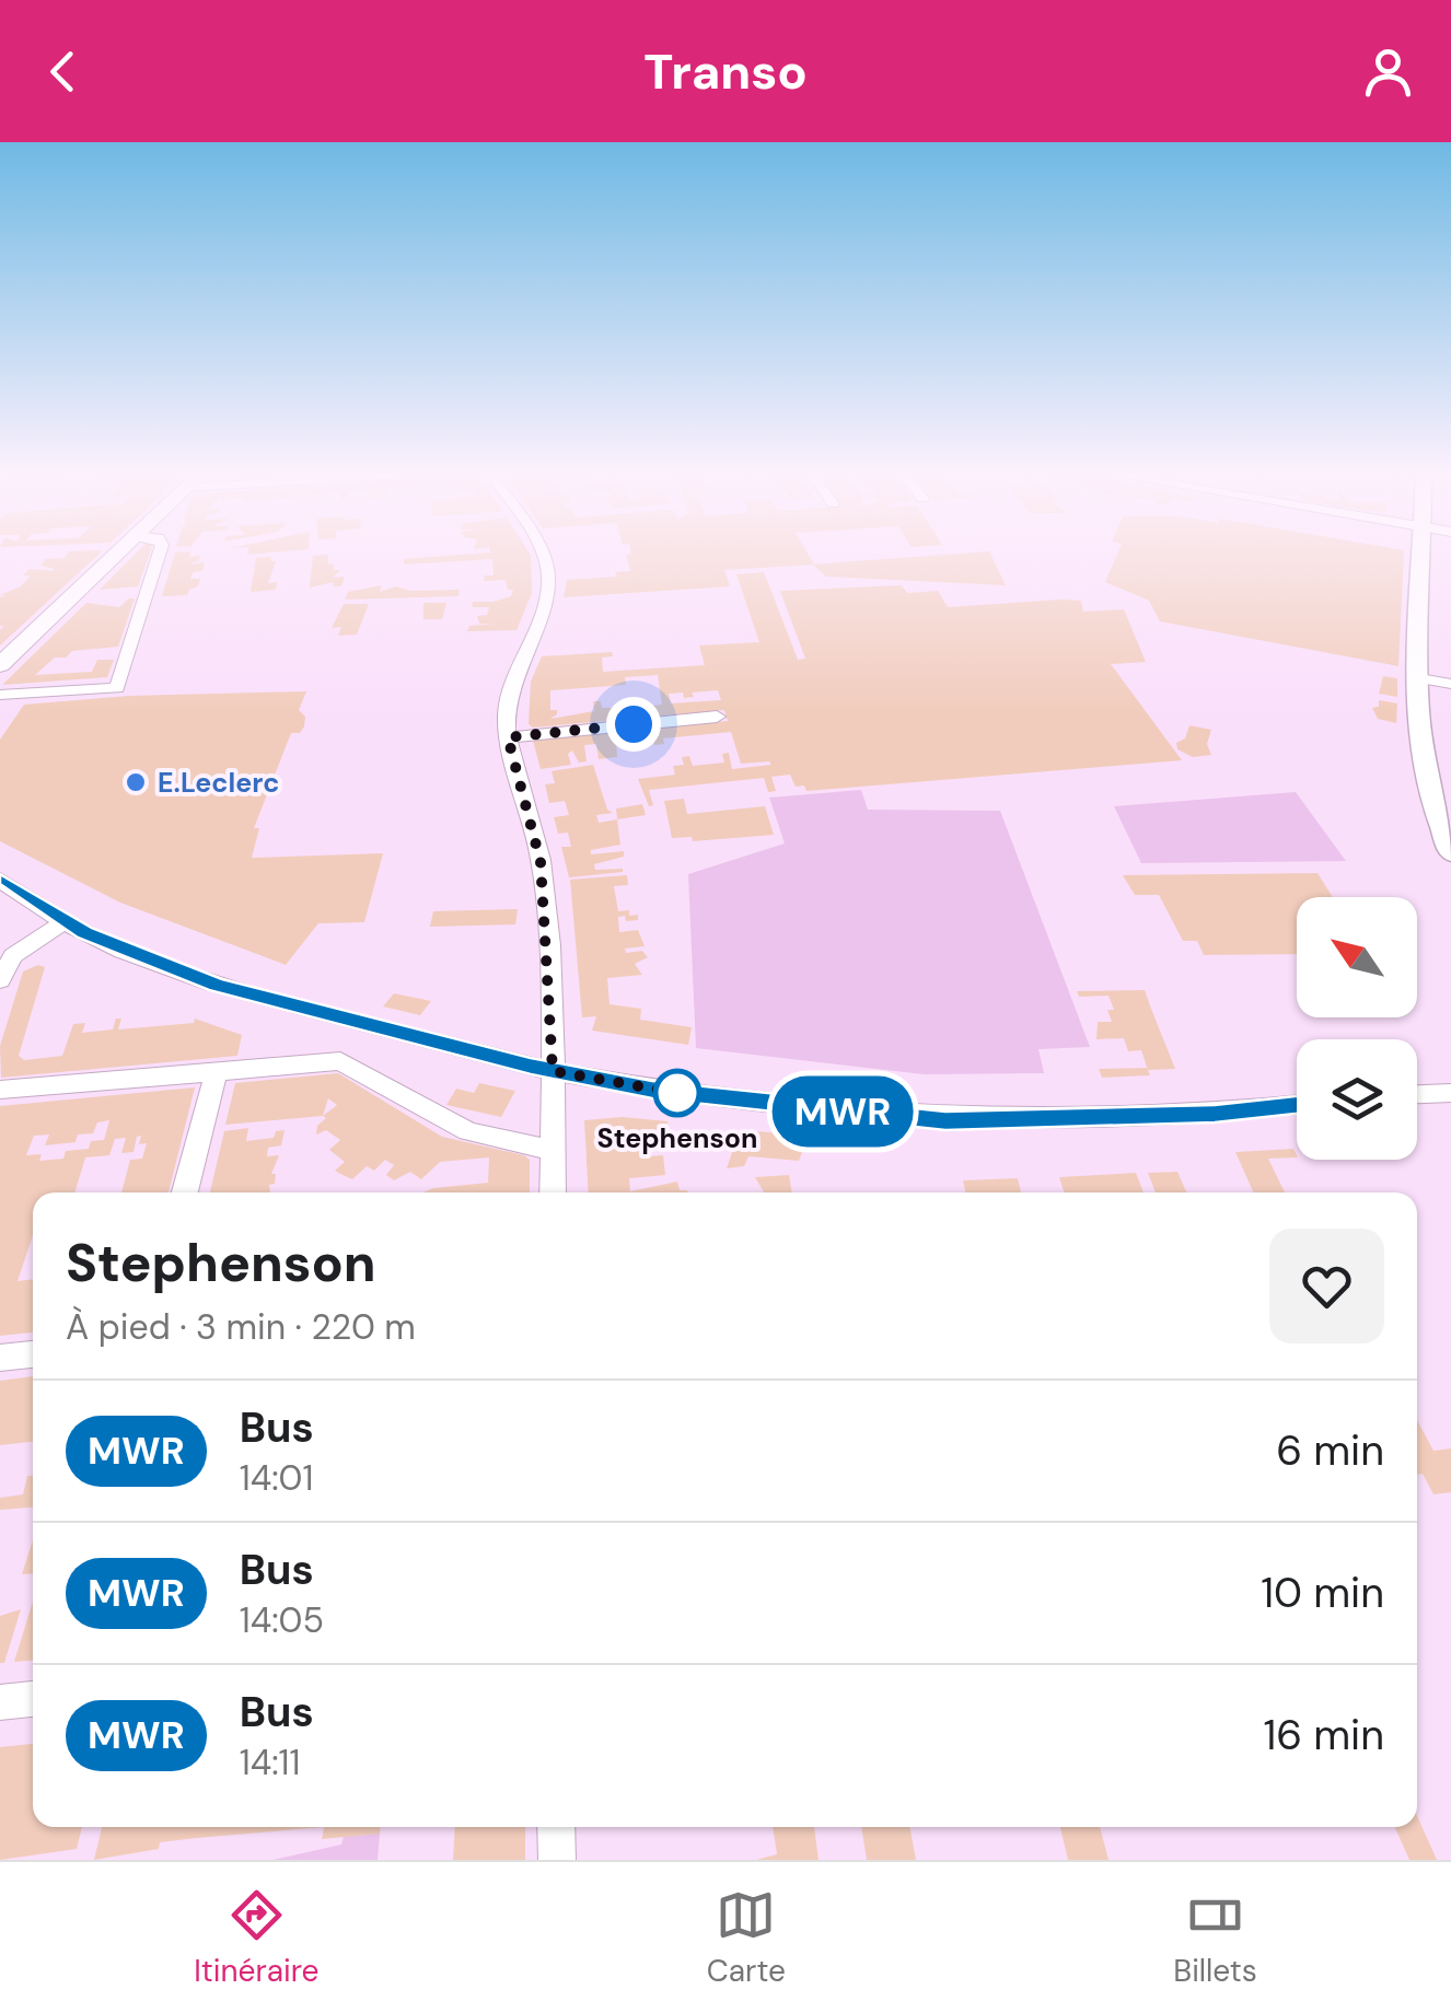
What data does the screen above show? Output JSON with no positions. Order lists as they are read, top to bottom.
{
  "places": ["E.Leclerc", "Stephenson"],
  "lines": ["bus line MWR"],
  "north": "top left",
  "page": {
    "header": "Transo",
    "on_map": "MWR",
    "heading": ["Stephenson", "À pied · 3 min · 220 m"],
    "list": [
      {
        "mark": "MWR",
        "name": "Bus",
        "note": "14:01",
        "value": "6 min"
      },
      {
        "mark": "MWR",
        "name": "Bus",
        "note": "14:05",
        "value": "10 min"
      },
      {
        "mark": "MWR",
        "name": "Bus",
        "note": "14:11",
        "value": "16 min"
      }
    ],
    "tabs": ["Itinéraire", "Carte", "Billets"]
  }
}
